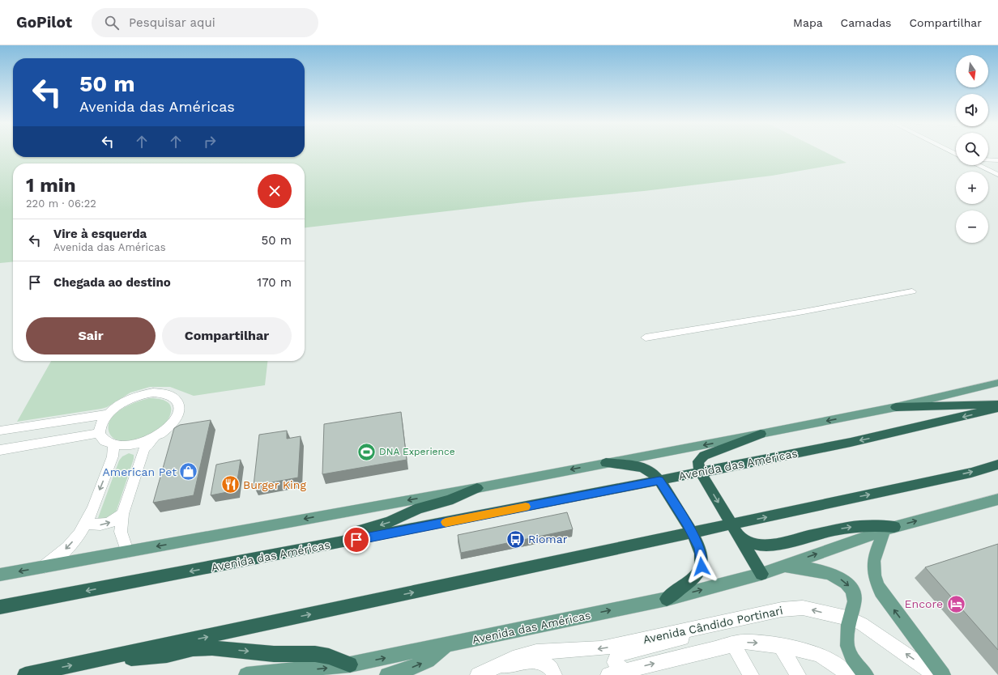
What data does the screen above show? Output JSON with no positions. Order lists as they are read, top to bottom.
{
  "streets": {
    "highway": ["Avenida das Américas"],
    "street": ["Avenida Cândido Portinari"]
  },
  "places": {
    "sports": ["DNA Experience"],
    "shop": ["American Pet"],
    "restaurant": ["Burger King"],
    "bus stop": ["Riomar"],
    "hotel": ["Encore"]
  },
  "north": "bottom",
  "page": {
    "header": "GoPilot",
    "search": "Pesquisar aqui",
    "nav": ["Mapa", "Camadas", "Compartilhar"],
    "map_buttons": ["+", "−"],
    "turn": ["50 m", "Avenida das Américas"],
    "heading": ["1 min", "220 m · 06:22"],
    "list": [
      {
        "name": "Vire à esquerda",
        "note": "Avenida das Américas",
        "value": "50 m"
      },
      {
        "name": "Chegada ao destino",
        "value": "170 m"
      }
    ],
    "buttons": ["Sair", "Compartilhar"]
  }
}
